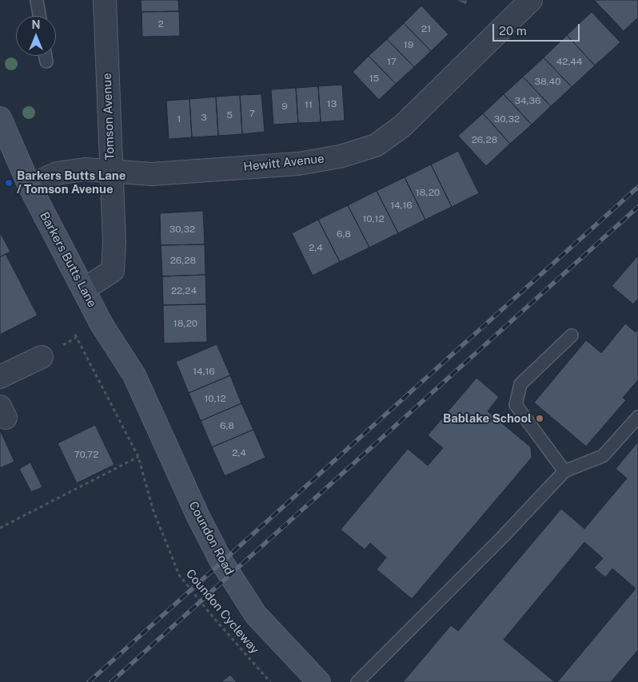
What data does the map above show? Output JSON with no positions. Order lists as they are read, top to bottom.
{
  "streets": {
    "street": [
      "Tomson Avenue",
      "Hewitt Avenue",
      "Barkers Butts Lane",
      "Coundon Road"
    ],
    "path": ["Coundon Cycleway"]
  },
  "crossings": [
    ["Tomson Avenue", "Hewitt Avenue"],
    ["Tomson Avenue", "Barkers Butts Lane"],
    ["Hewitt Avenue", "Barkers Butts Lane"],
    ["Barkers Butts Lane", "Coundon Road"]
  ],
  "places": ["Barkers Butts Lane / Tomson Avenue", "Bablake School"],
  "house_numbers": [
    "2",
    "21",
    "19",
    "17",
    "42,44",
    "15",
    "38,40",
    "34,36",
    "13",
    "11",
    "9",
    "7",
    "5",
    "3",
    "1",
    "30,32",
    "26,28",
    "18,20",
    "14,16",
    "10,12",
    "30,32",
    "6,8",
    "2,4",
    "26,28",
    "22,24",
    "18,20",
    "14,16",
    "10,12",
    "6,8",
    "2,4",
    "70,72"
  ],
  "scale_bar": "20 m",
  "north": "top"
}
